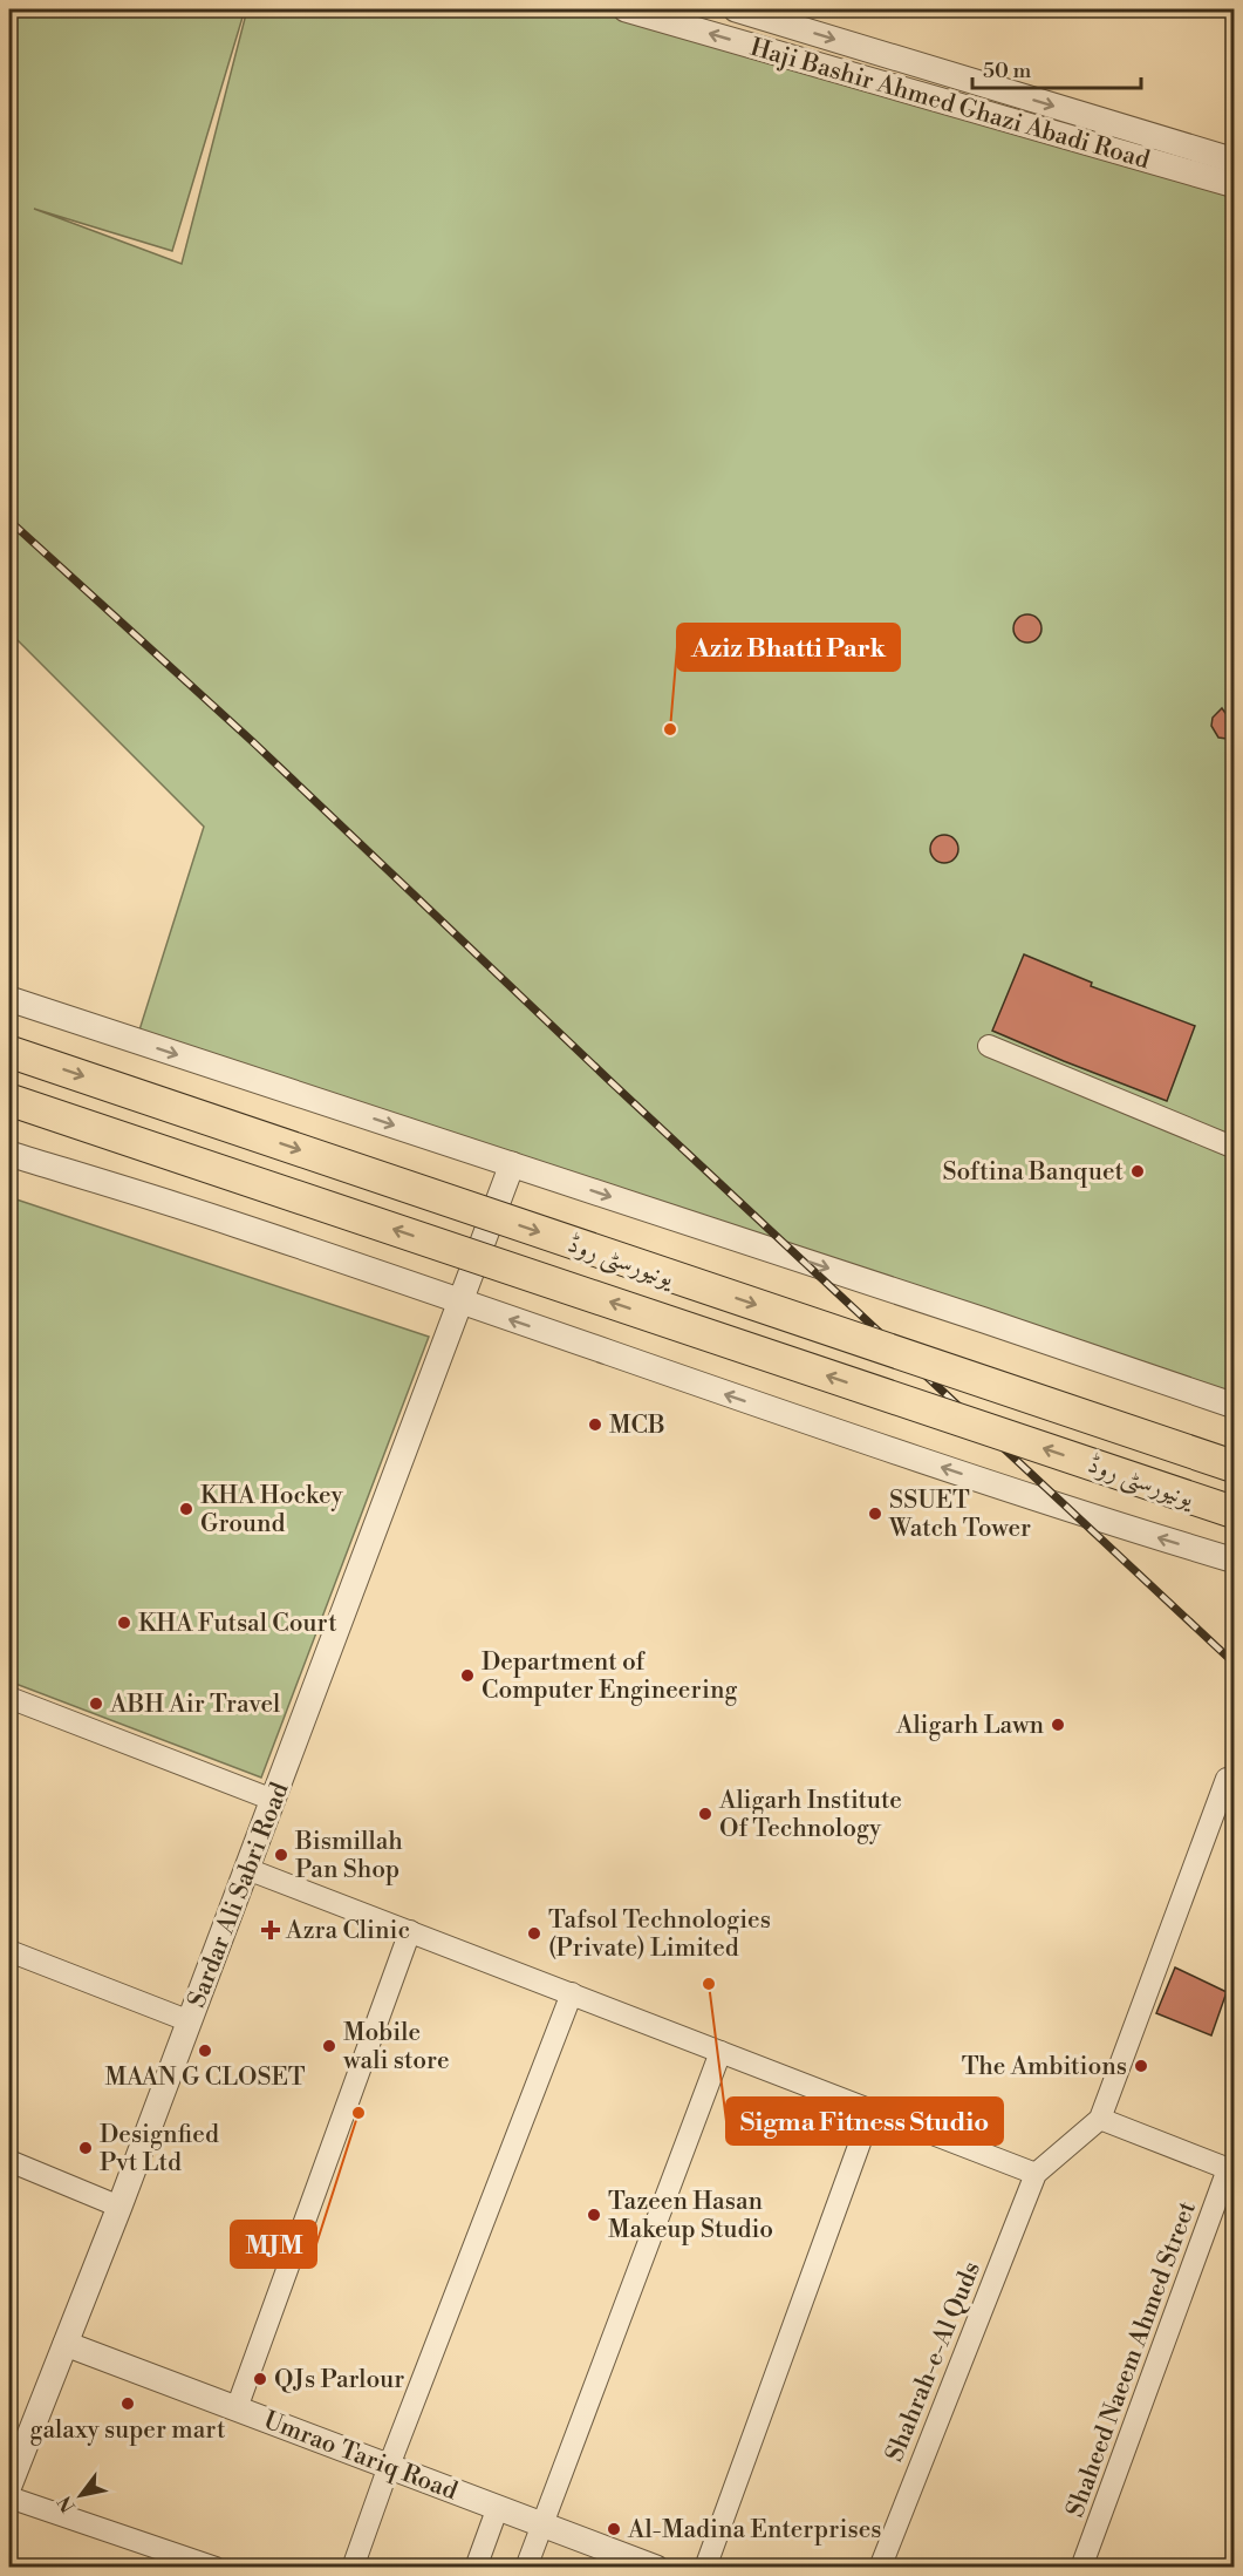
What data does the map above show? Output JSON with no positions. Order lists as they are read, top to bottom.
{
  "streets": {
    "main road": ["یونیورسٹی روڈ"],
    "street": [
      "Haji Bashir Ahmed Ghazi Abadi Road",
      "Sardar Ali Sabri Road",
      "Shaheed Naeem Ahmed Street",
      "Shahrah-e-Al Quds",
      "Umrao Tariq Road"
    ]
  },
  "crossings": [
    ["Sardar Ali Sabri Road", "Umrao Tariq Road"]
  ],
  "places": {
    "other": [
      "Aziz Bhatti Park",
      "Softina Banquet",
      "MCB",
      "KHA Hockey Ground",
      "SSUET Watch Tower",
      "KHA Futsal Court",
      "Department of Computer Engineering",
      "ABH Air Travel",
      "Aligarh Lawn",
      "Aligarh Institute Of Technology",
      "Bismillah Pan Shop",
      "Tafsol Technologies (Private) Limited",
      "Sigma Fitness Studio",
      "Mobile wali store",
      "MAAN G CLOSET",
      "The Ambitions",
      "MJM",
      "Designfied Pvt Ltd",
      "Tazeen Hasan Makeup Studio",
      "QJs Parlour",
      "galaxy super mart",
      "Al-Madina Enterprises"
    ],
    "health": ["Azra Clinic"]
  },
  "scale_bar": "50 m",
  "north": "bottom left"
}
